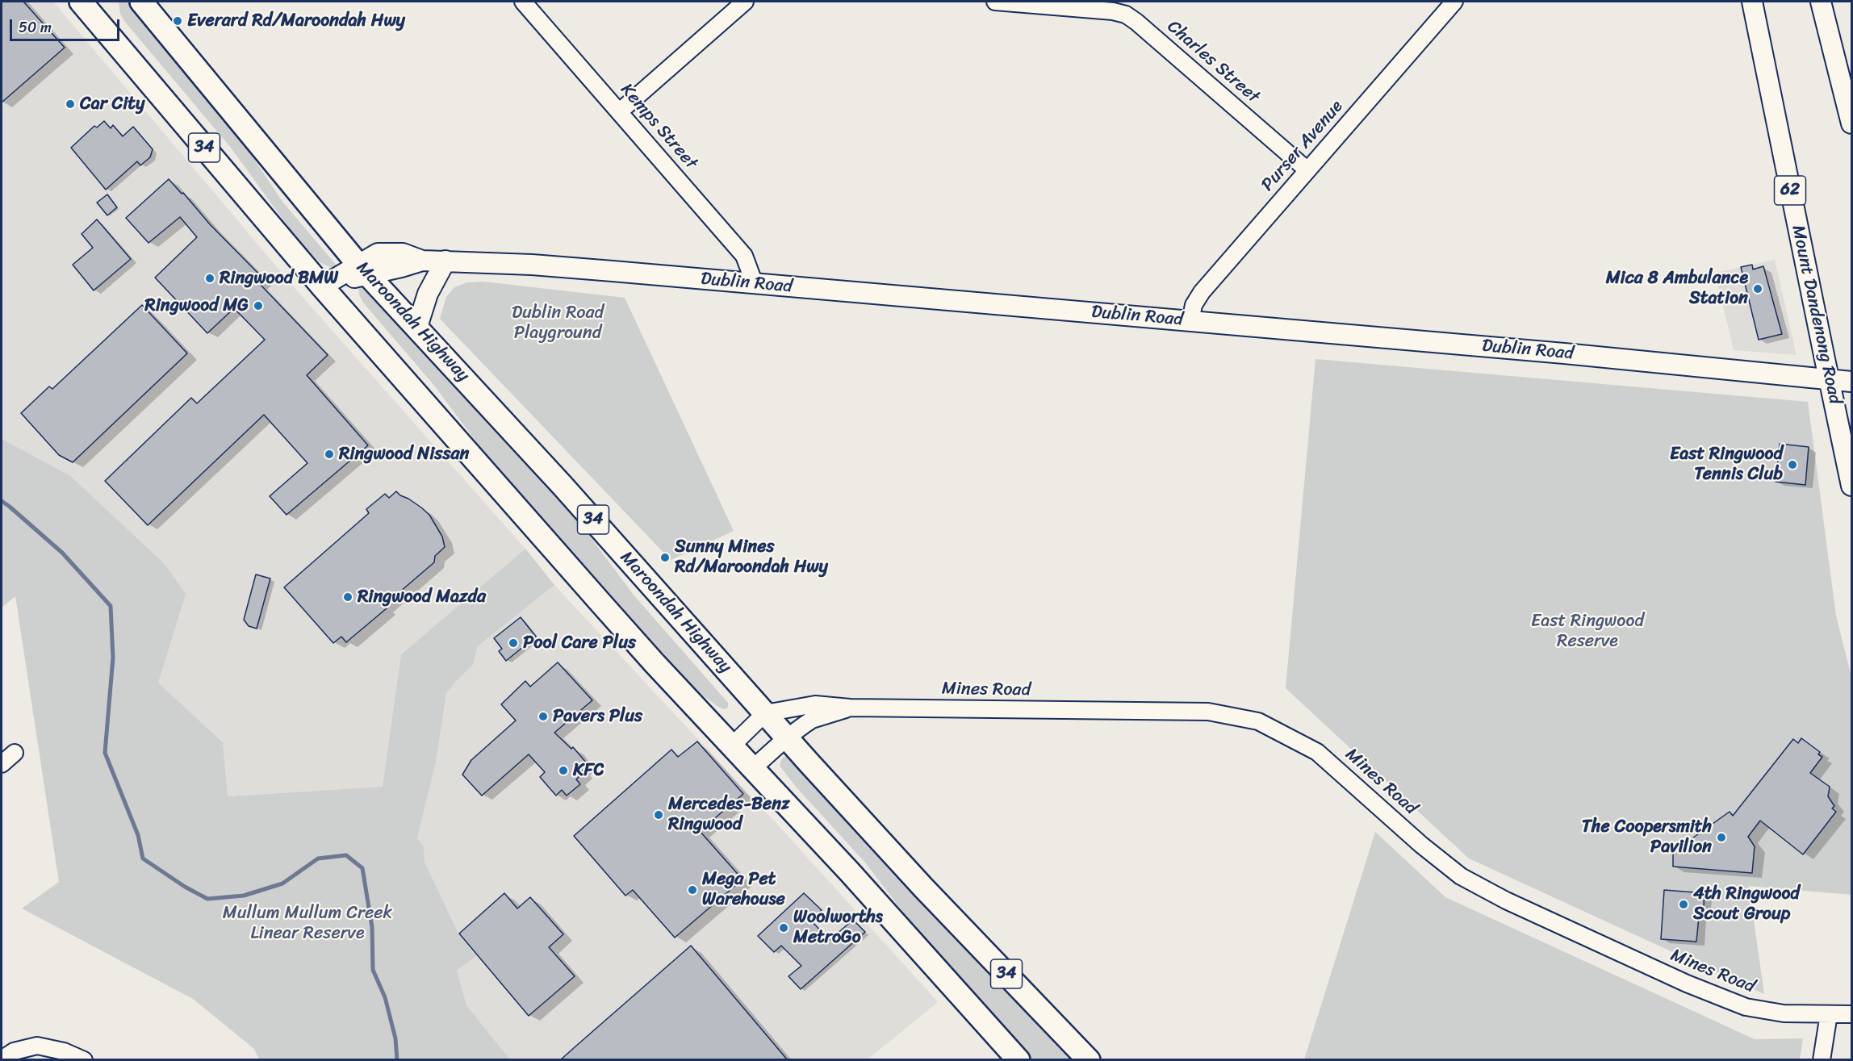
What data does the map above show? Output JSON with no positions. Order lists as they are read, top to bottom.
{
  "streets": {
    "highway": ["34", "Maroondah Highway"],
    "main road": ["62", "Dublin Road", "Mount Dandenong Road"],
    "street": [
      "Charles Street",
      "Kemps Street",
      "Purser Avenue",
      "Mines Road"
    ]
  },
  "crossings": [
    ["Charles Street", "Purser Avenue"],
    ["Kemps Street", "Dublin Road"],
    ["Purser Avenue", "Dublin Road"],
    ["34", "Dublin Road"],
    ["34", "Mines Road"],
    ["Dublin Road", "Mount Dandenong Road"],
    ["Dublin Road", "Maroondah Highway"],
    ["Maroondah Highway", "Mines Road"]
  ],
  "parks": ["Dublin Road Playground", "East Ringwood Reserve", "Mullum Mullum Creek Linear Reserve"],
  "places": [
    "Everard Rd/Maroondah Hwy",
    "Car City",
    "Ringwood BMW",
    "Mica 8 Ambulance Station",
    "Ringwood MG",
    "Ringwood Nissan",
    "East Ringwood Tennis Club",
    "Sunny Mines Rd/Maroondah Hwy",
    "Ringwood Mazda",
    "Pool Care Plus",
    "Pavers Plus",
    "KFC",
    "Mercedes-Benz Ringwood",
    "The Coopersmith Pavilion",
    "Mega Pet Warehouse",
    "4th Ringwood Scout Group",
    "Woolworths MetroGo"
  ],
  "scale_bar": "50 m"
}
